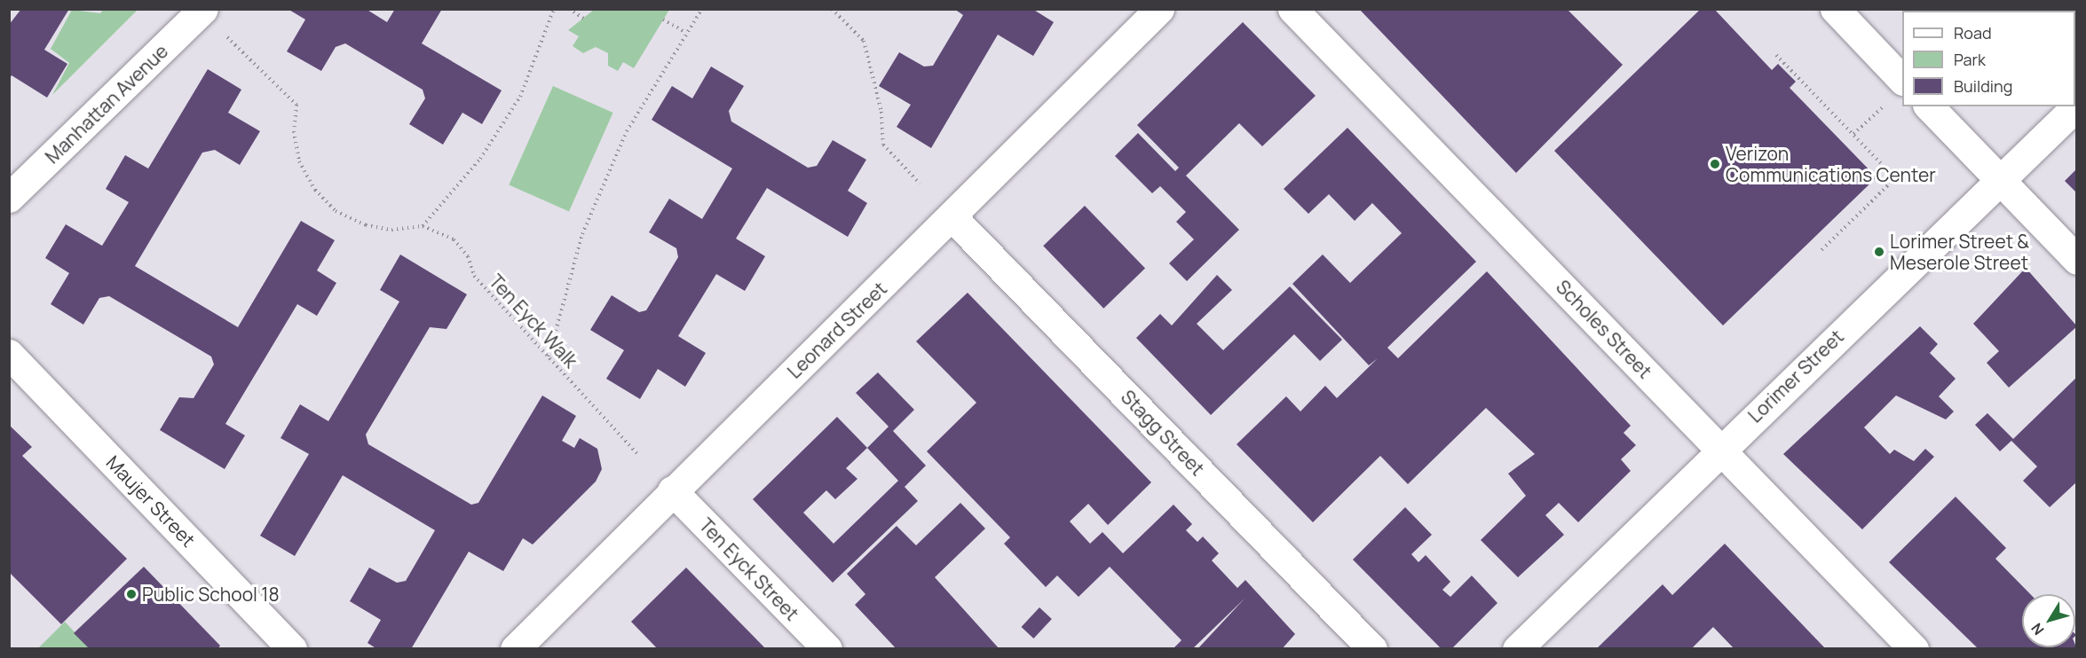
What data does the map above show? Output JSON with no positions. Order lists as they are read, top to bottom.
{
  "streets": {
    "street": [
      "Manhattan Avenue",
      "Scholes Street",
      "Leonard Street",
      "Lorimer Street",
      "Stagg Street",
      "Maujer Street",
      "Ten Eyck Street"
    ],
    "path": ["Ten Eyck Walk"]
  },
  "crossings": [
    ["Scholes Street", "Lorimer Street"],
    ["Leonard Street", "Stagg Street"],
    ["Leonard Street", "Ten Eyck Street"]
  ],
  "places": ["Verizon Communications Center", "Lorimer Street & Meserole Street", "Public School 18"],
  "legend": ["Road", "Park", "Building"],
  "north": "bottom left"
}
